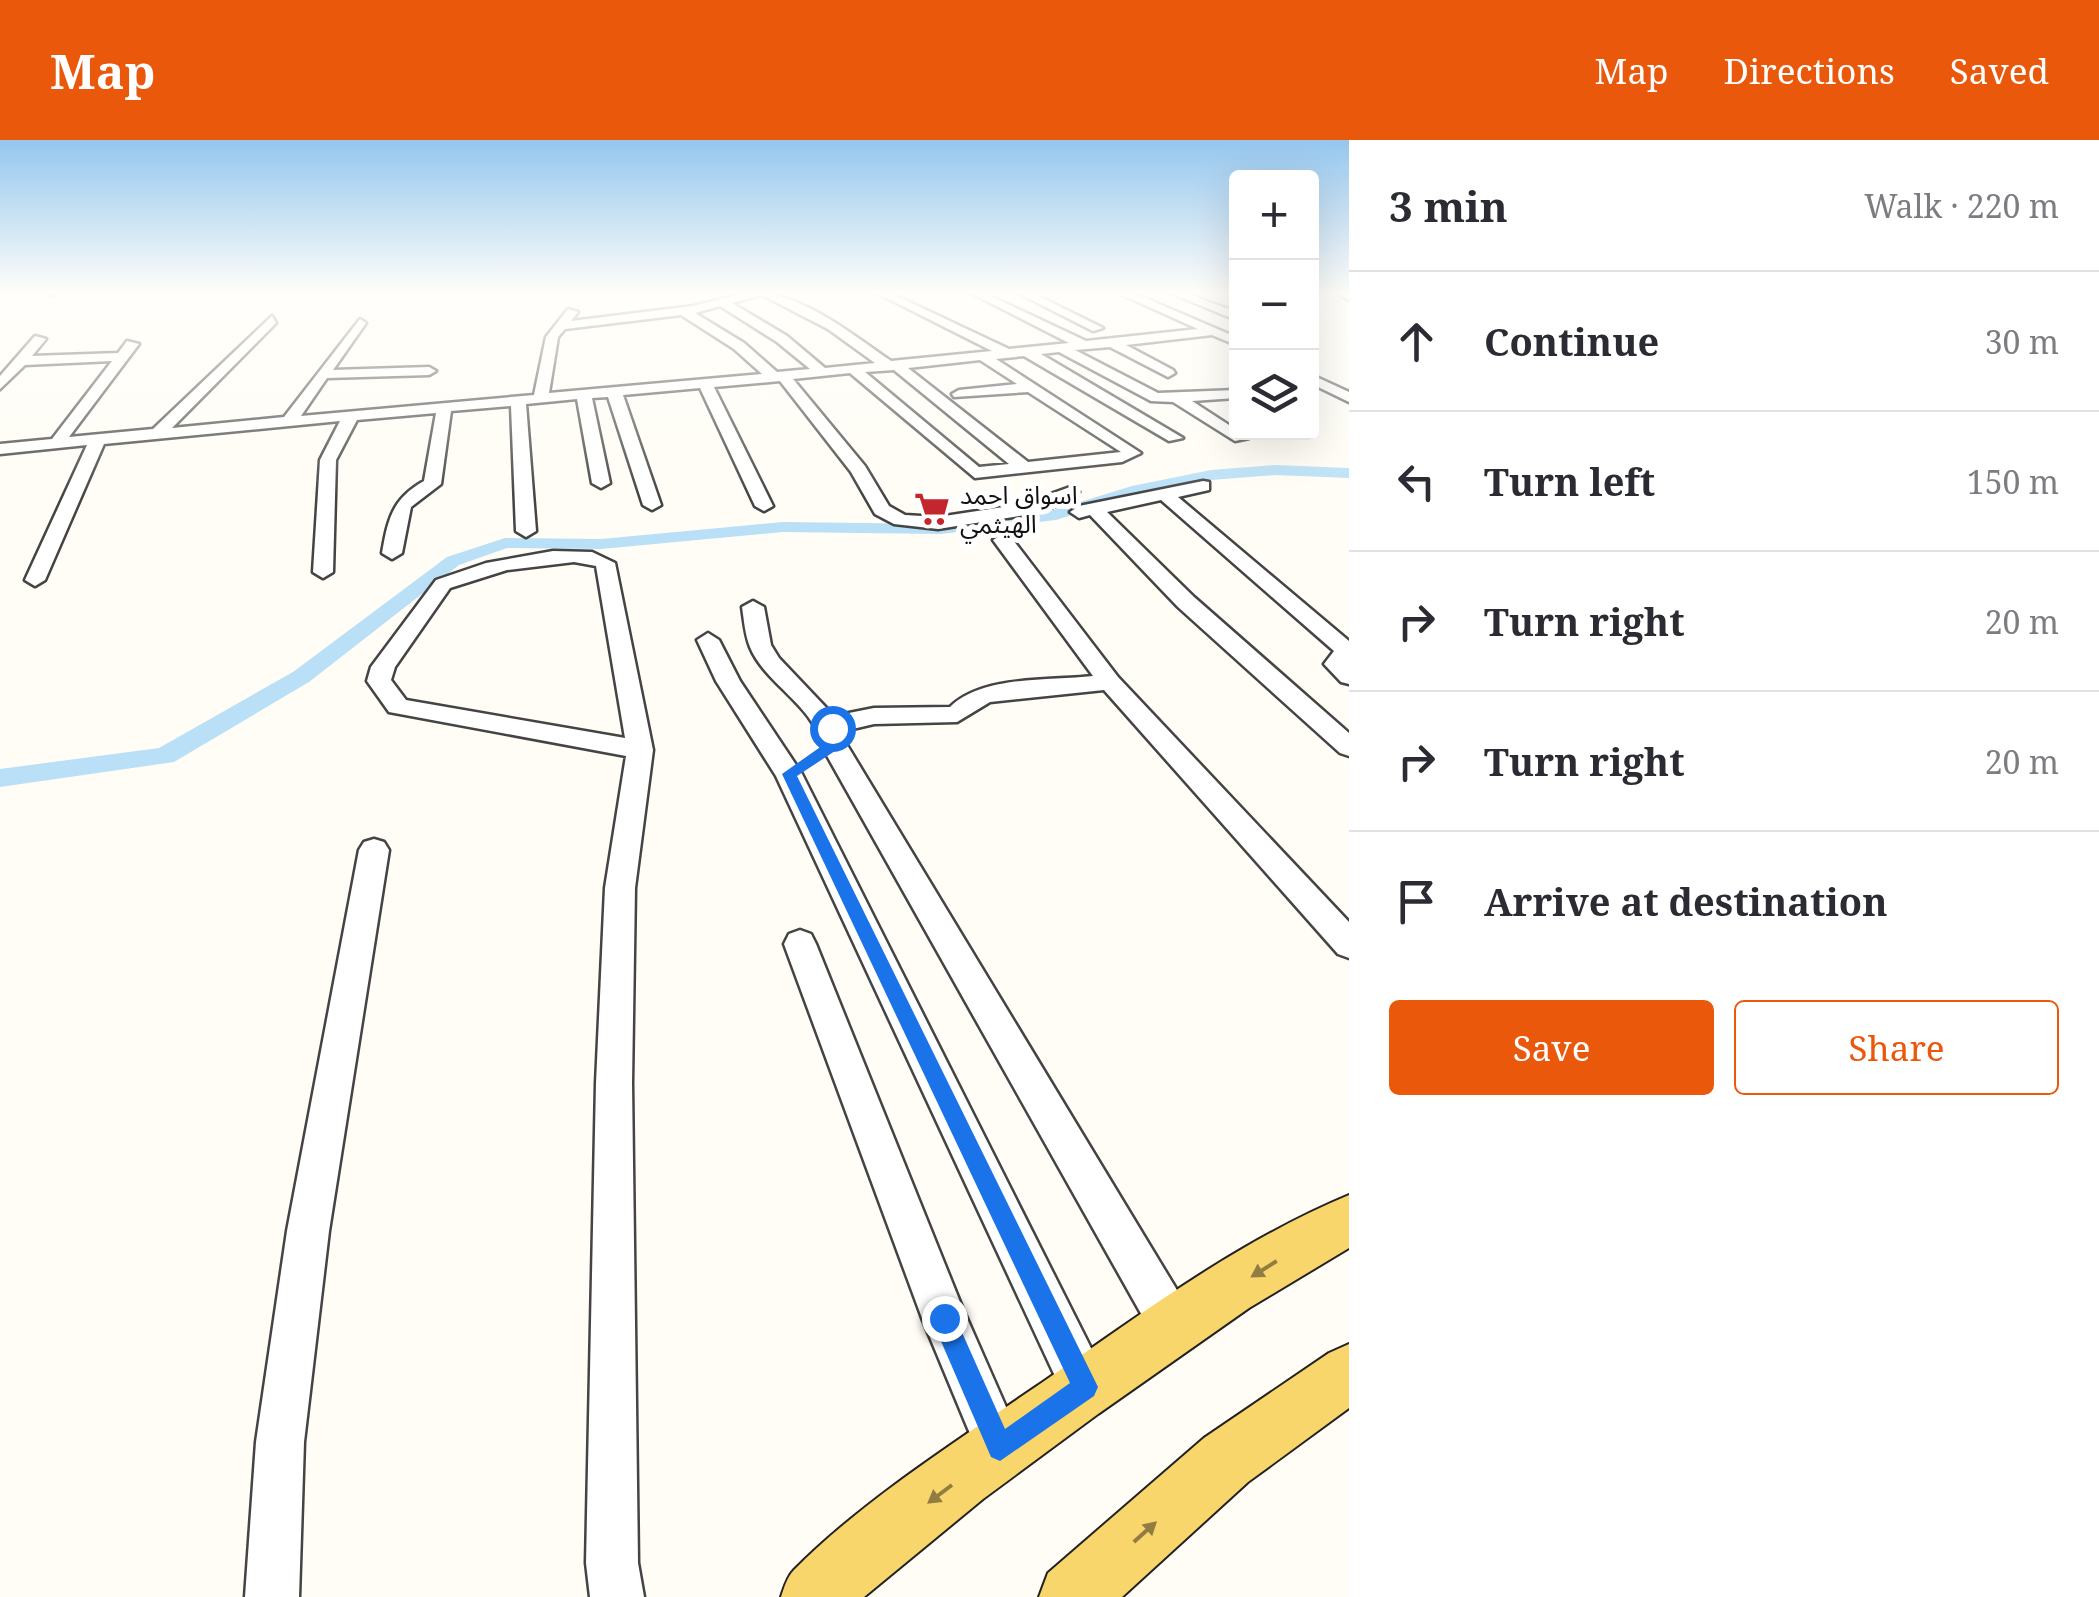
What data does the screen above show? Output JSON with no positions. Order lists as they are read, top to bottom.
{
  "places": {
    "supermarket": ["اسواق احمد الهيثمي"]
  },
  "page": {
    "header": "Map",
    "nav": ["Map", "Directions", "Saved"],
    "heading": ["3 min", "Walk · 220 m"],
    "map_buttons": ["+", "−"],
    "list": [
      ["Continue", "30 m"],
      ["Turn left", "150 m"],
      ["Turn right", "20 m"],
      ["Turn right", "20 m"],
      "Arrive at destination"
    ],
    "buttons": ["Save", "Share"]
  }
}
